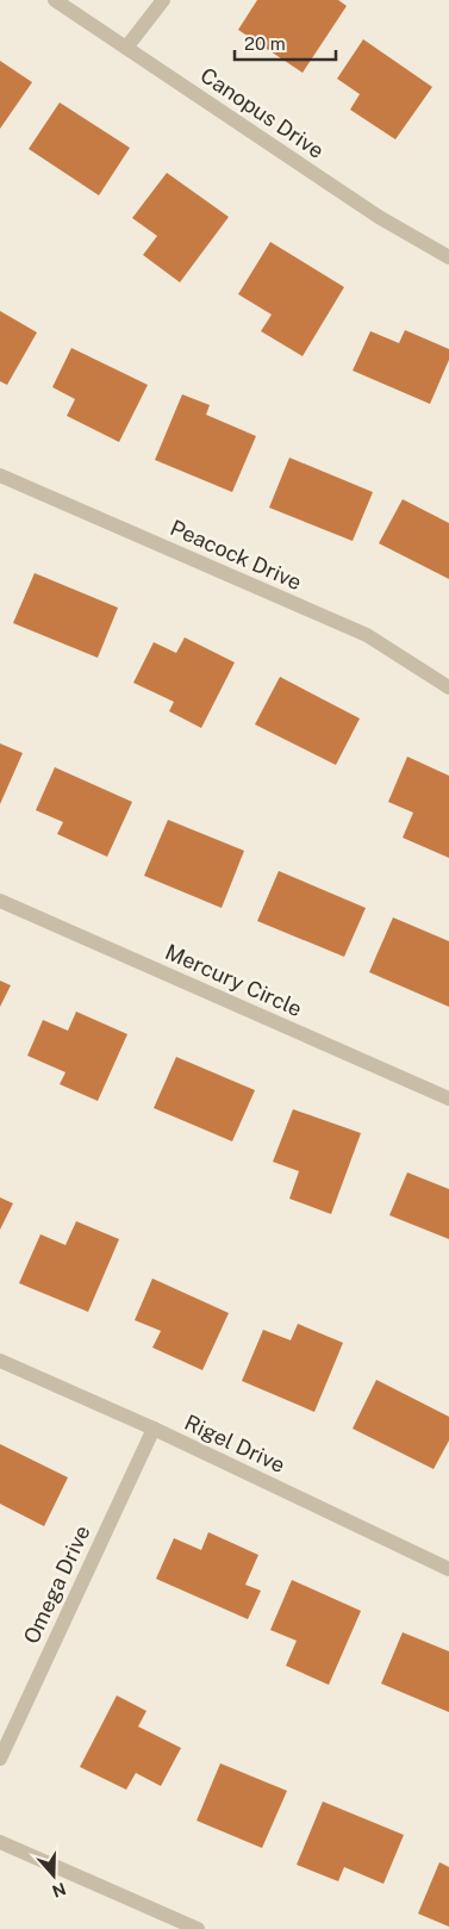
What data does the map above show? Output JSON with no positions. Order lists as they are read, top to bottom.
{
  "streets": {
    "street": [
      "Canopus Drive",
      "Peacock Drive",
      "Mercury Circle",
      "Rigel Drive",
      "Omega Drive"
    ]
  },
  "crossings": [
    ["Rigel Drive", "Omega Drive"]
  ],
  "scale_bar": "20 m",
  "north": "bottom"
}
